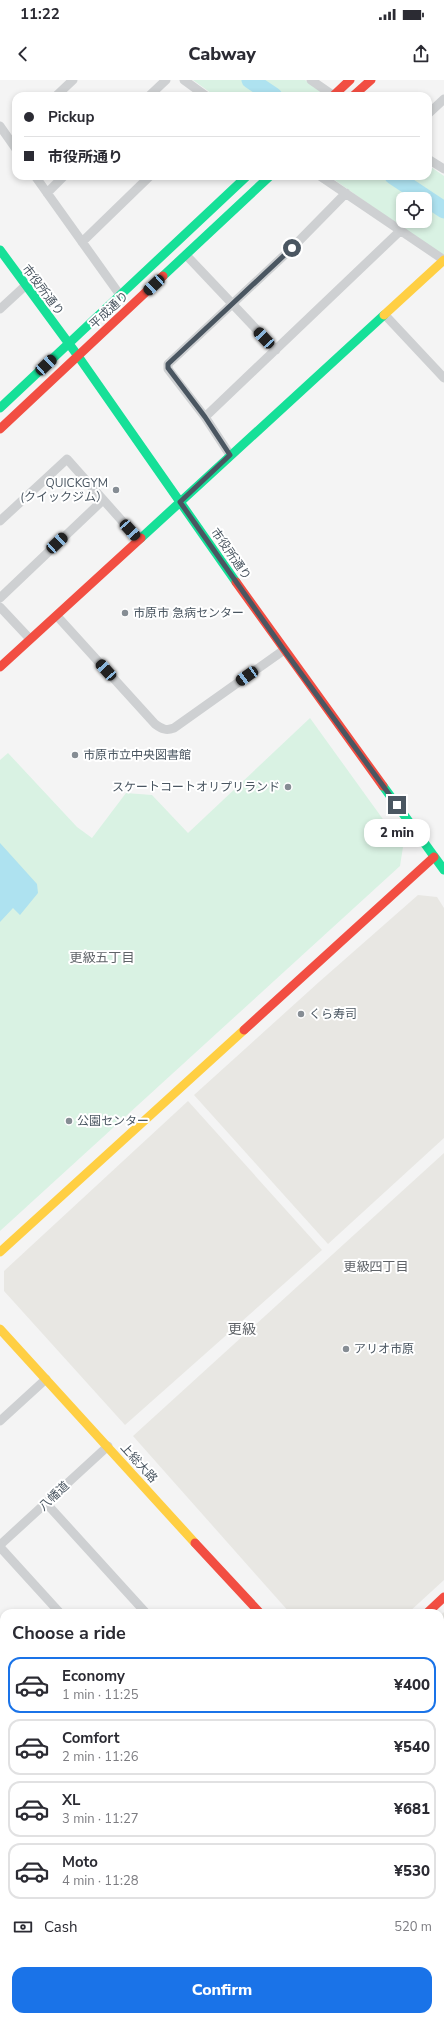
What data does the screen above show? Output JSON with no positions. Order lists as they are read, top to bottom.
{
  "streets": {
    "main road": ["市役所通り", "平成通り", "上総大路"],
    "street": ["八幡道"]
  },
  "crossings": [
    ["市役所通り", "平成通り"],
    ["上総大路", "八幡道"]
  ],
  "districts": ["更級五丁目", "更級四丁目", "更級"],
  "places": [
    "QUICKGYM (クイックジム）",
    "市原市 急病センター",
    "市原市立中央図書館",
    "スケートコートオリプリランド",
    "くら寿司",
    "公園センター",
    "アリオ市原"
  ],
  "page": {
    "status": "11:22",
    "header": "Cabway",
    "banner": ["Pickup", "市役所通り"],
    "bubble": "2 min",
    "heading": "Choose a ride",
    "list": [
      {
        "name": "Economy",
        "note": "1 min · 11:25",
        "value": "¥400"
      },
      {
        "name": "Comfort",
        "note": "2 min · 11:26",
        "value": "¥540"
      },
      {
        "name": "XL",
        "note": "3 min · 11:27",
        "value": "¥681"
      },
      {
        "name": "Moto",
        "note": "4 min · 11:28",
        "value": "¥530"
      }
    ],
    "pay": ["Cash", "520 m"],
    "buttons": "Confirm"
  }
}
